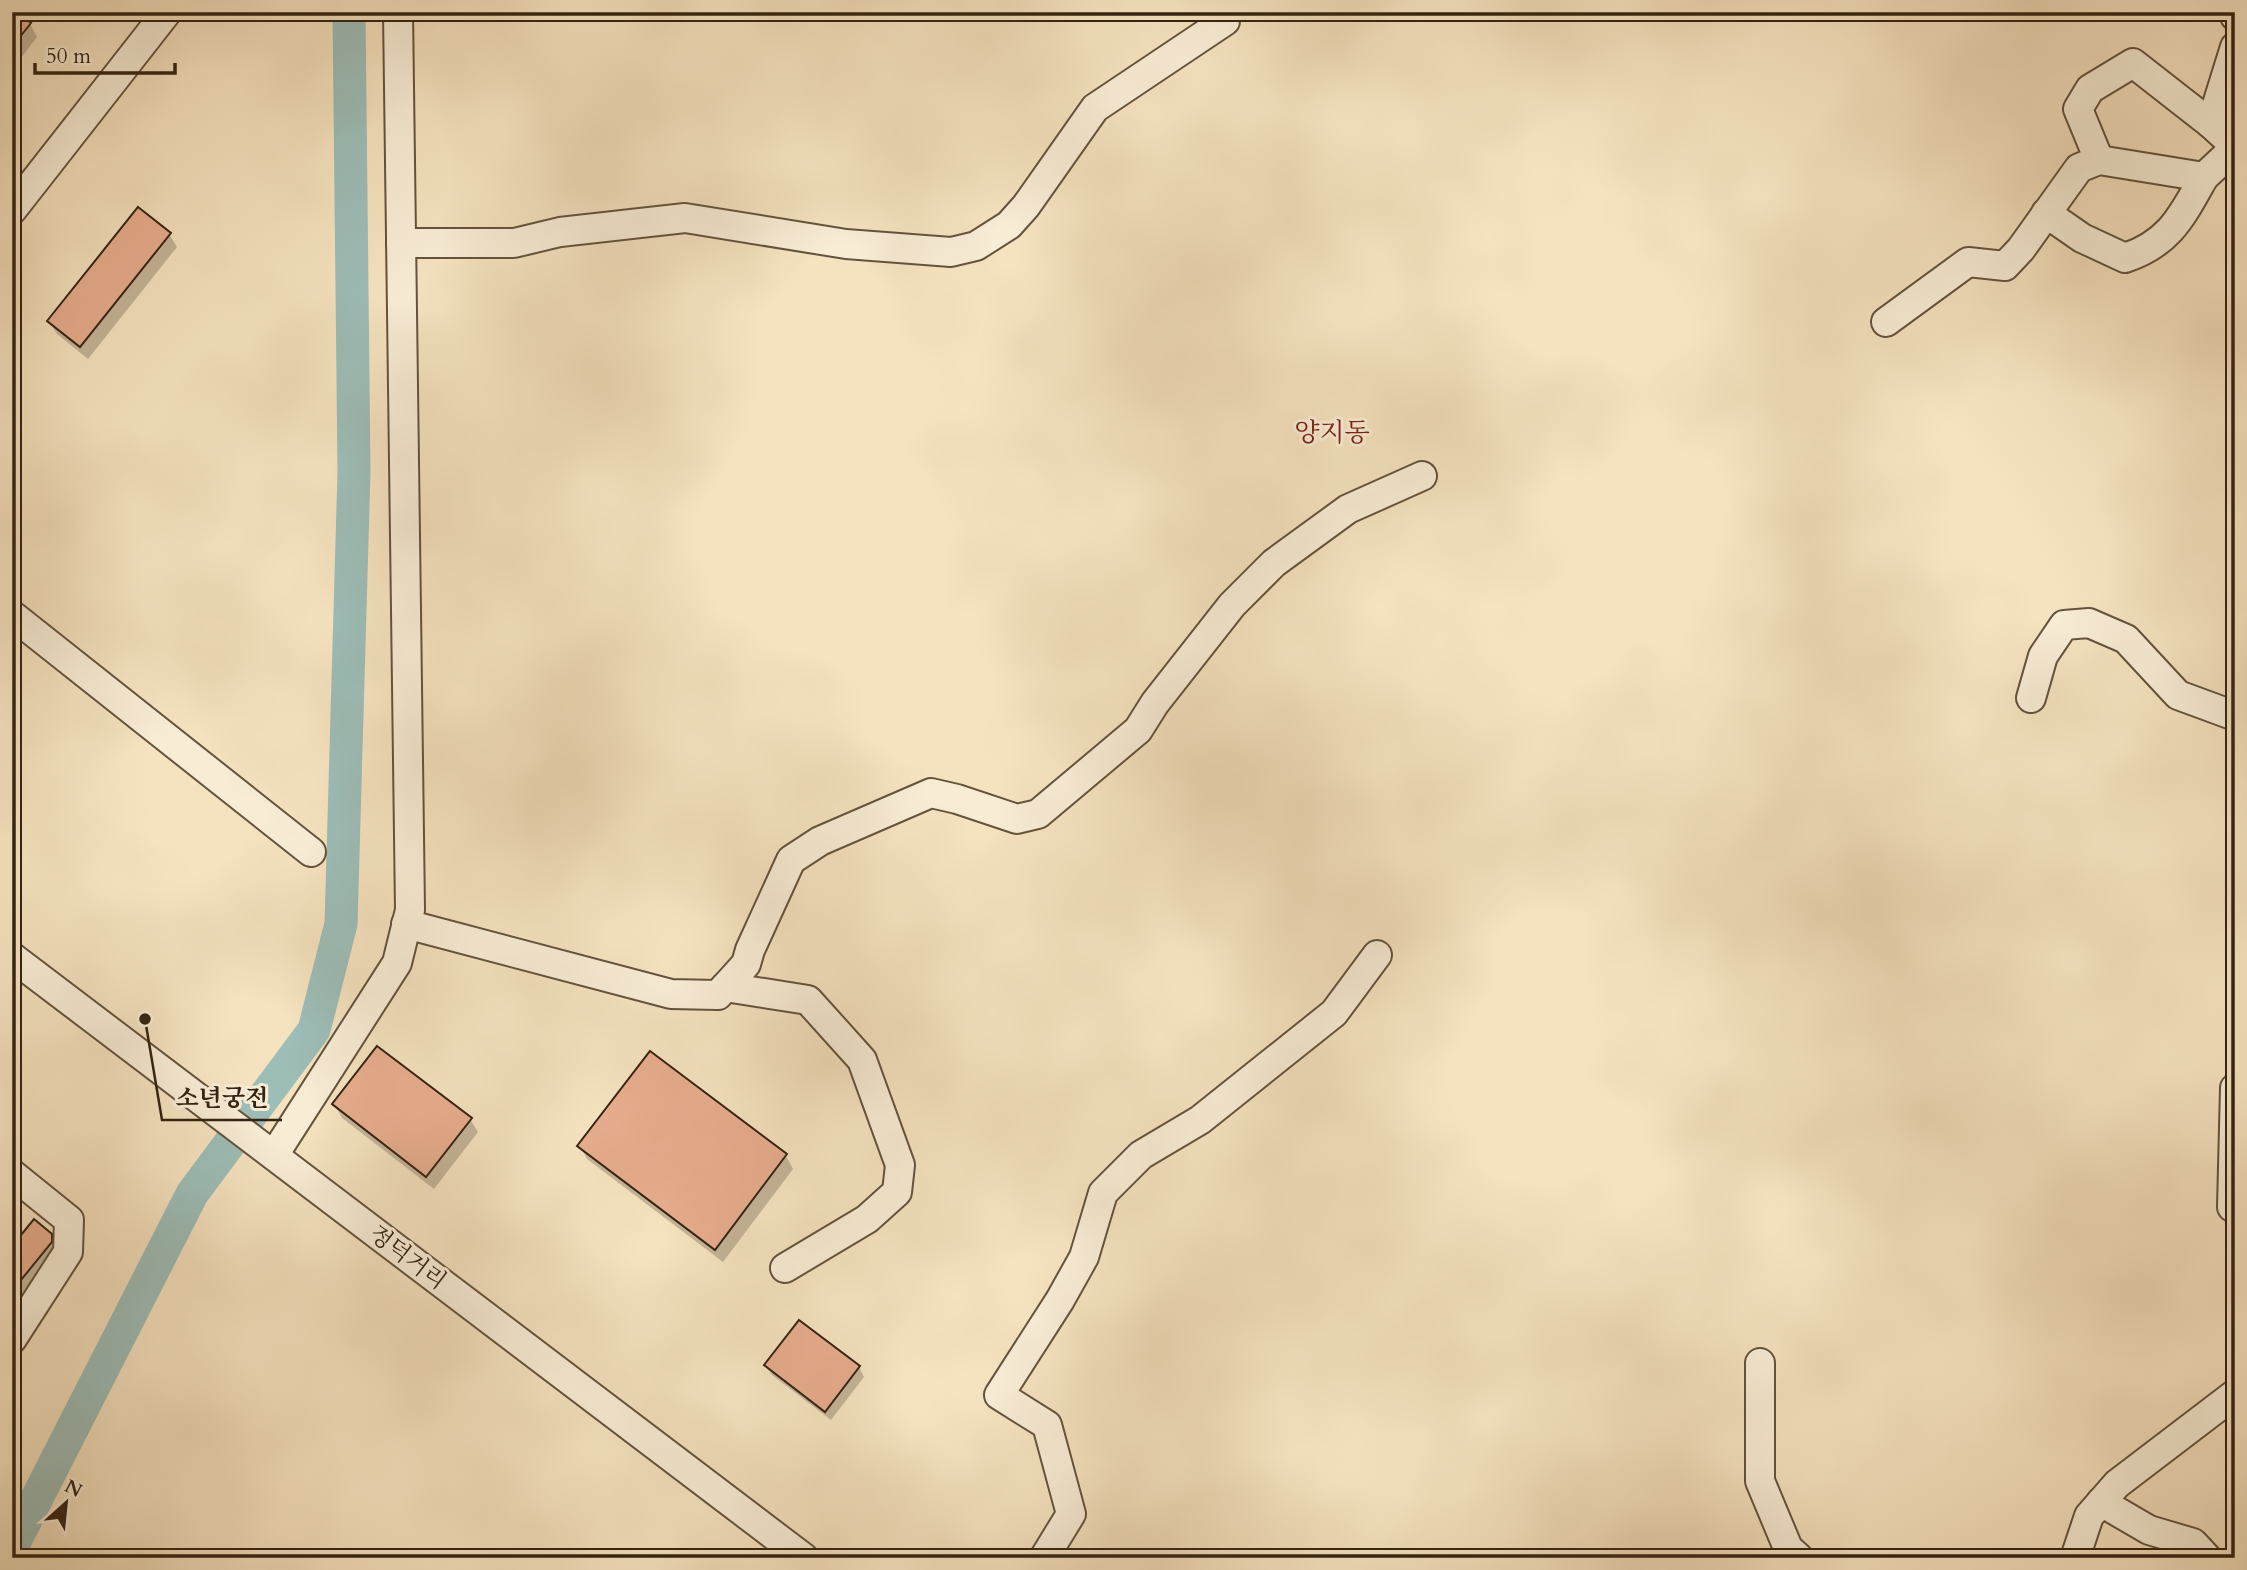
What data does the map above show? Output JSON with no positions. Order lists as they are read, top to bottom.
{
  "streets": {
    "street": ["정덕거리"]
  },
  "districts": ["양지동"],
  "places": ["소년궁전"],
  "scale_bar": "50 m",
  "north": "top right"
}
